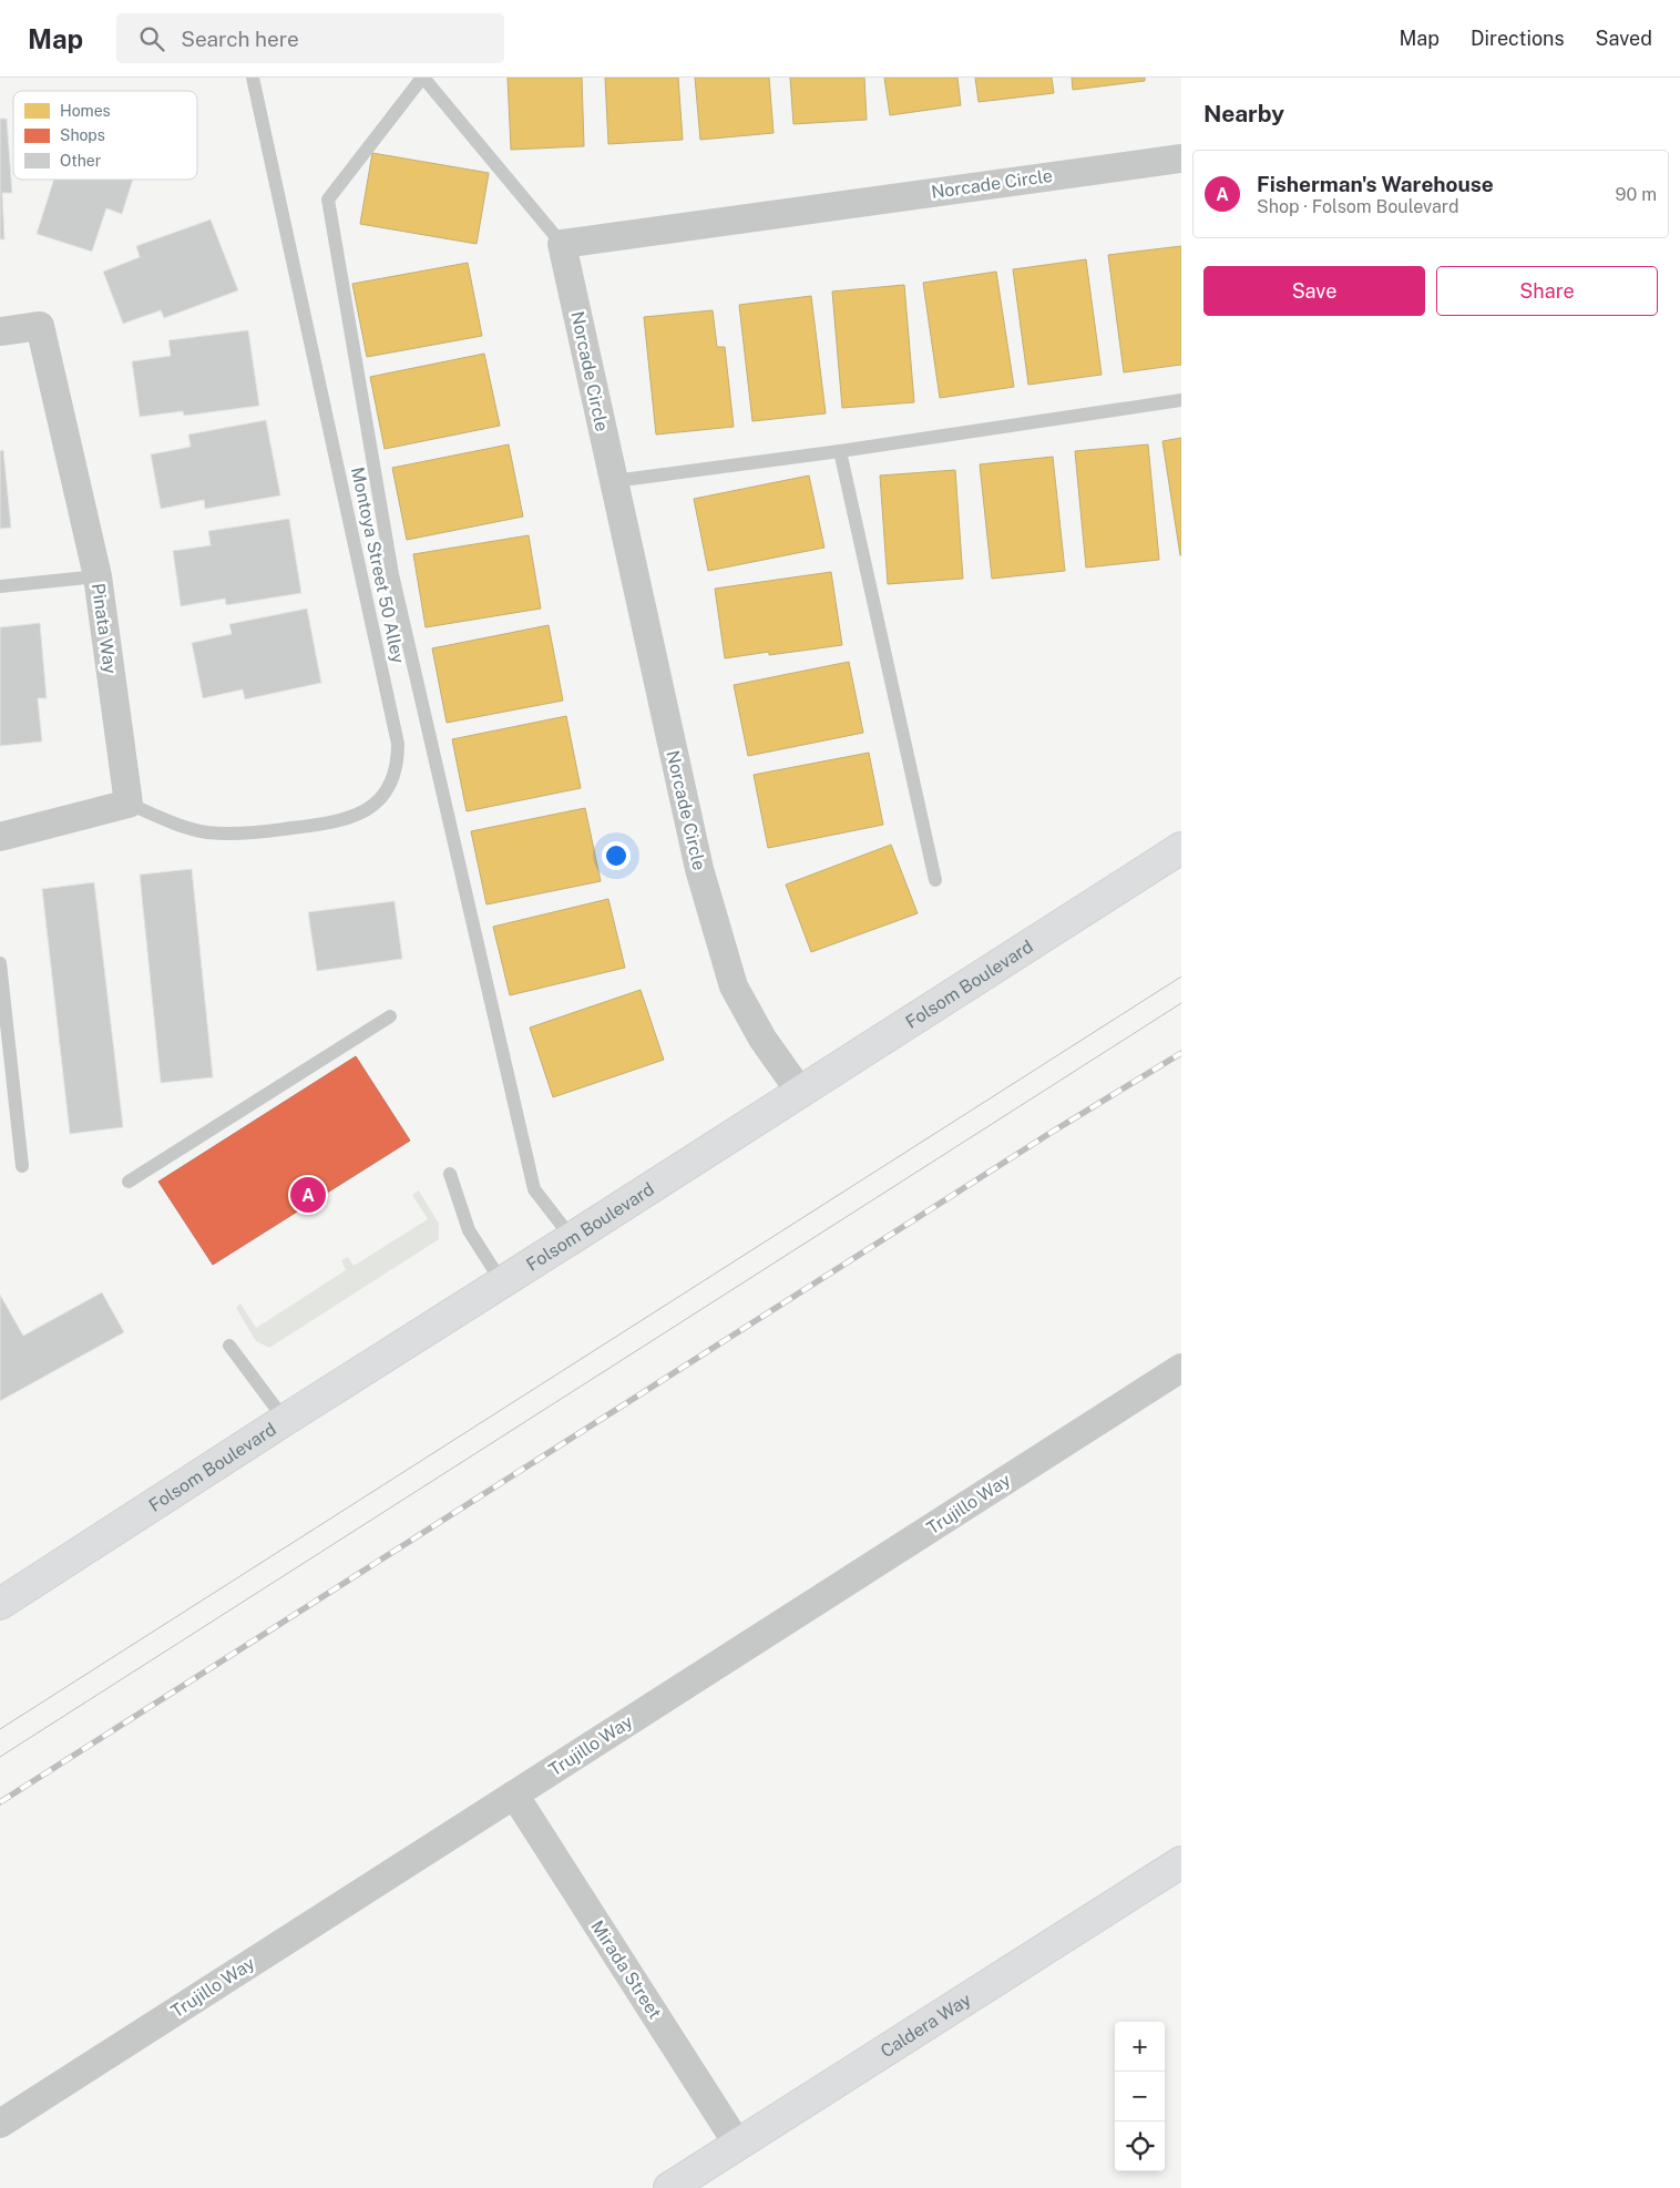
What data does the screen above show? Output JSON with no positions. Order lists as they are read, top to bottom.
{
  "streets": {
    "main road": ["Folsom Boulevard", "Caldera Way"],
    "street": [
      "Norcade Circle",
      "Pinata Way",
      "Trujillo Way",
      "Mirada Street"
    ],
    "lane": ["Montoya Street 50 Alley"]
  },
  "crossings": [
    ["Norcade Circle", "Folsom Boulevard"],
    ["Montoya Street 50 Alley", "Pinata Way"],
    ["Trujillo Way", "Mirada Street"],
    ["Mirada Street", "Caldera Way"]
  ],
  "legend": ["Homes", "Shops", "Other"],
  "page": {
    "header": "Map",
    "search": "Search here",
    "nav": ["Map", "Directions", "Saved"],
    "heading": "Nearby",
    "list": [
      {
        "mark": "A",
        "name": "Fisherman's Warehouse",
        "note": "Shop · Folsom Boulevard",
        "value": "90 m"
      }
    ],
    "buttons": ["Save", "Share"],
    "pins": "A",
    "map_buttons": ["+", "−"]
  }
}
